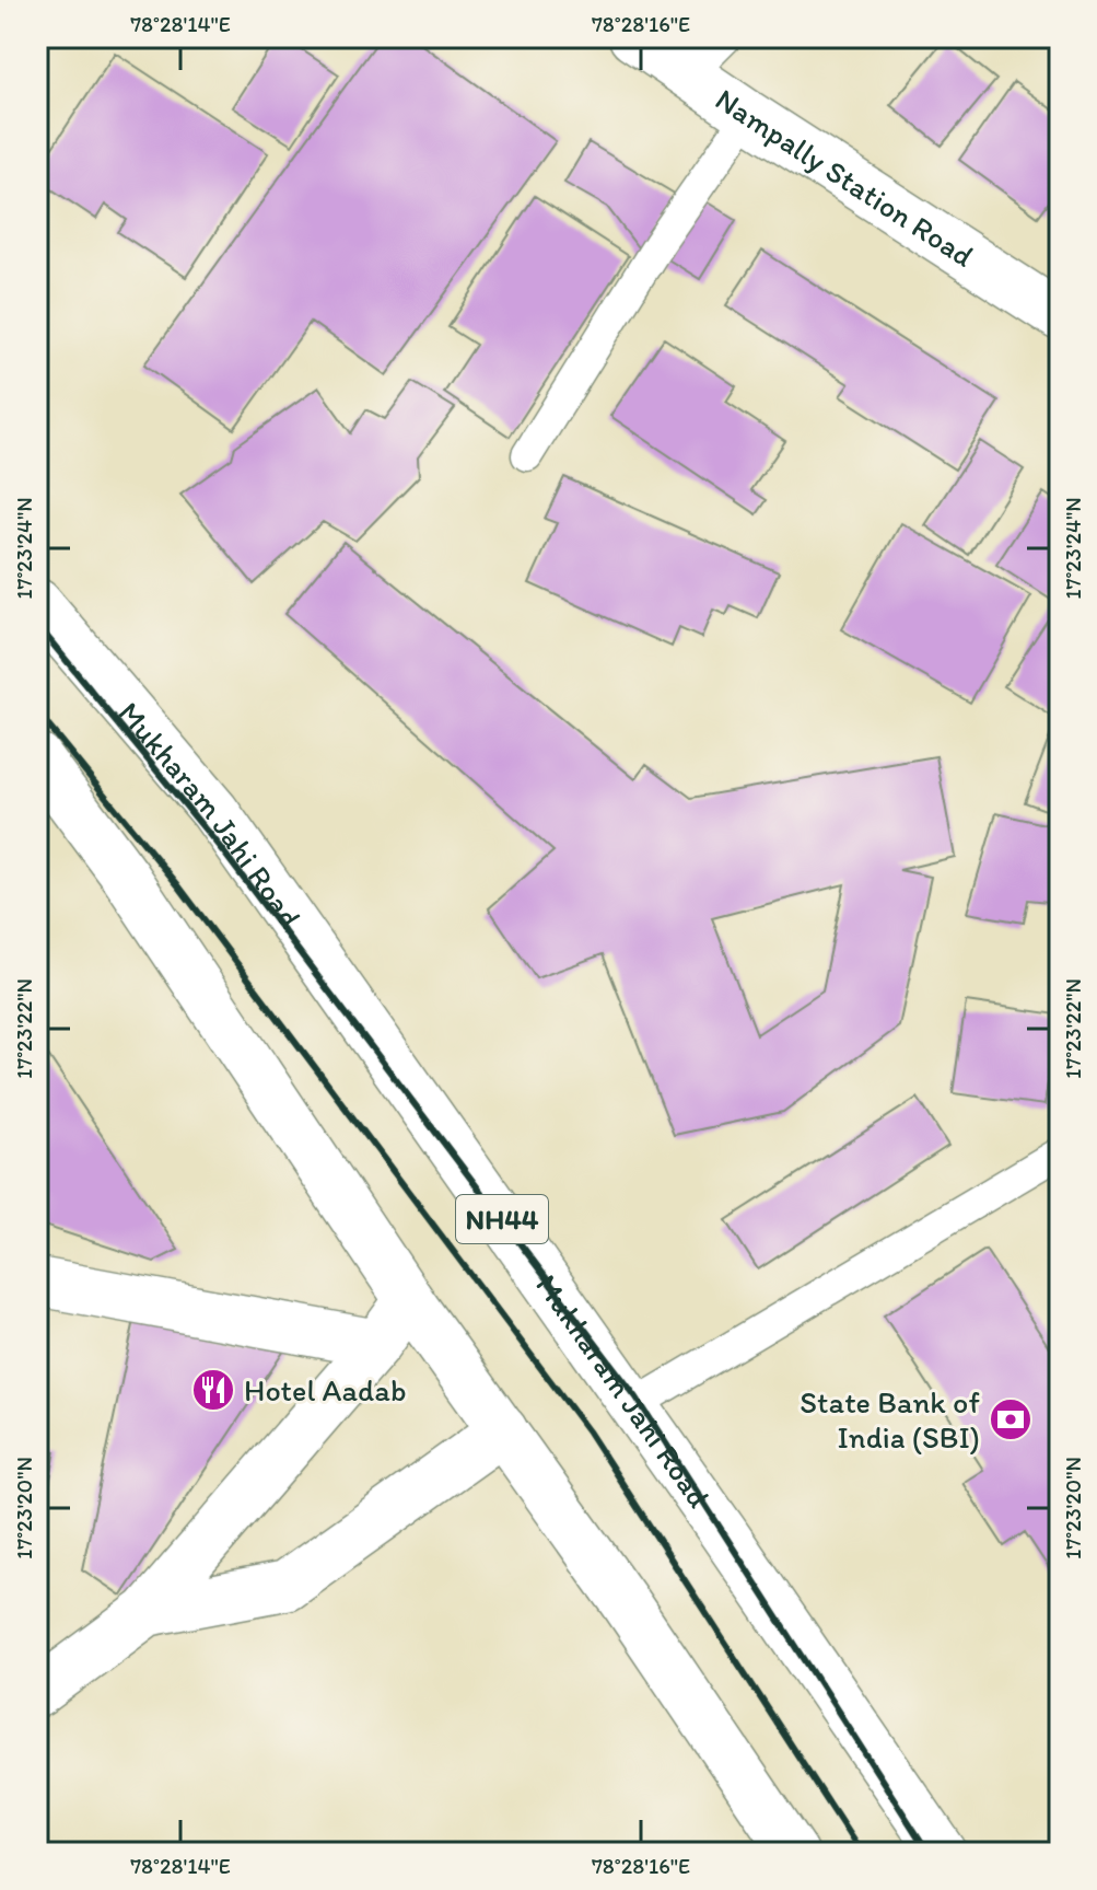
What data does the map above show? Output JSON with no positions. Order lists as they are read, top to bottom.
{
  "streets": {
    "main road": ["Nampally Station Road", "Mukharam Jahi Road", "NH44"]
  },
  "places": {
    "restaurant": ["Hotel Aadab"],
    "bank": ["State Bank of India (SBI)"]
  },
  "coordinates": [
    "78°28'14\"E",
    "78°28'16\"E",
    "17°23'24\"N",
    "17°23'22\"N",
    "17°23'20\"N"
  ]
}
